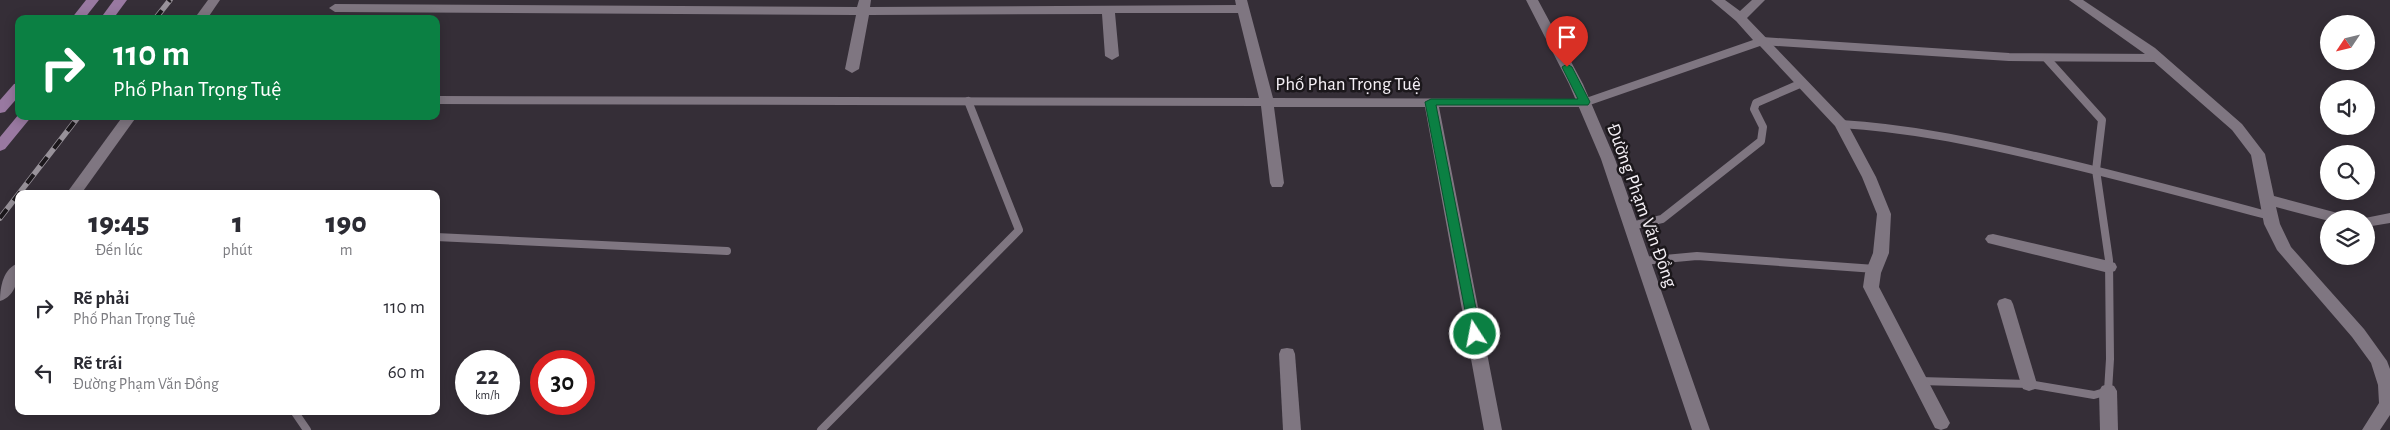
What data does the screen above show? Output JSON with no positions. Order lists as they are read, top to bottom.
{
  "streets": {
    "street": ["Phố Phan Trọng Tuệ", "Đường Phạm Văn Đồng"]
  },
  "crossings": [
    ["Phố Phan Trọng Tuệ", "Đường Phạm Văn Đồng"]
  ],
  "north": "bottom left",
  "page": {
    "turn": ["110 m", "Phố Phan Trọng Tuệ"],
    "eta": [
      "19:45",
      "Đến lúc",
      "1",
      "phút",
      "190",
      "m"
    ],
    "list": [
      {
        "name": "Rẽ phải",
        "note": "Phố Phan Trọng Tuệ",
        "value": "110 m"
      },
      {
        "name": "Rẽ trái",
        "note": "Đường Phạm Văn Đồng",
        "value": "60 m"
      }
    ],
    "speed": "22 km/h",
    "limit": "30"
  }
}
